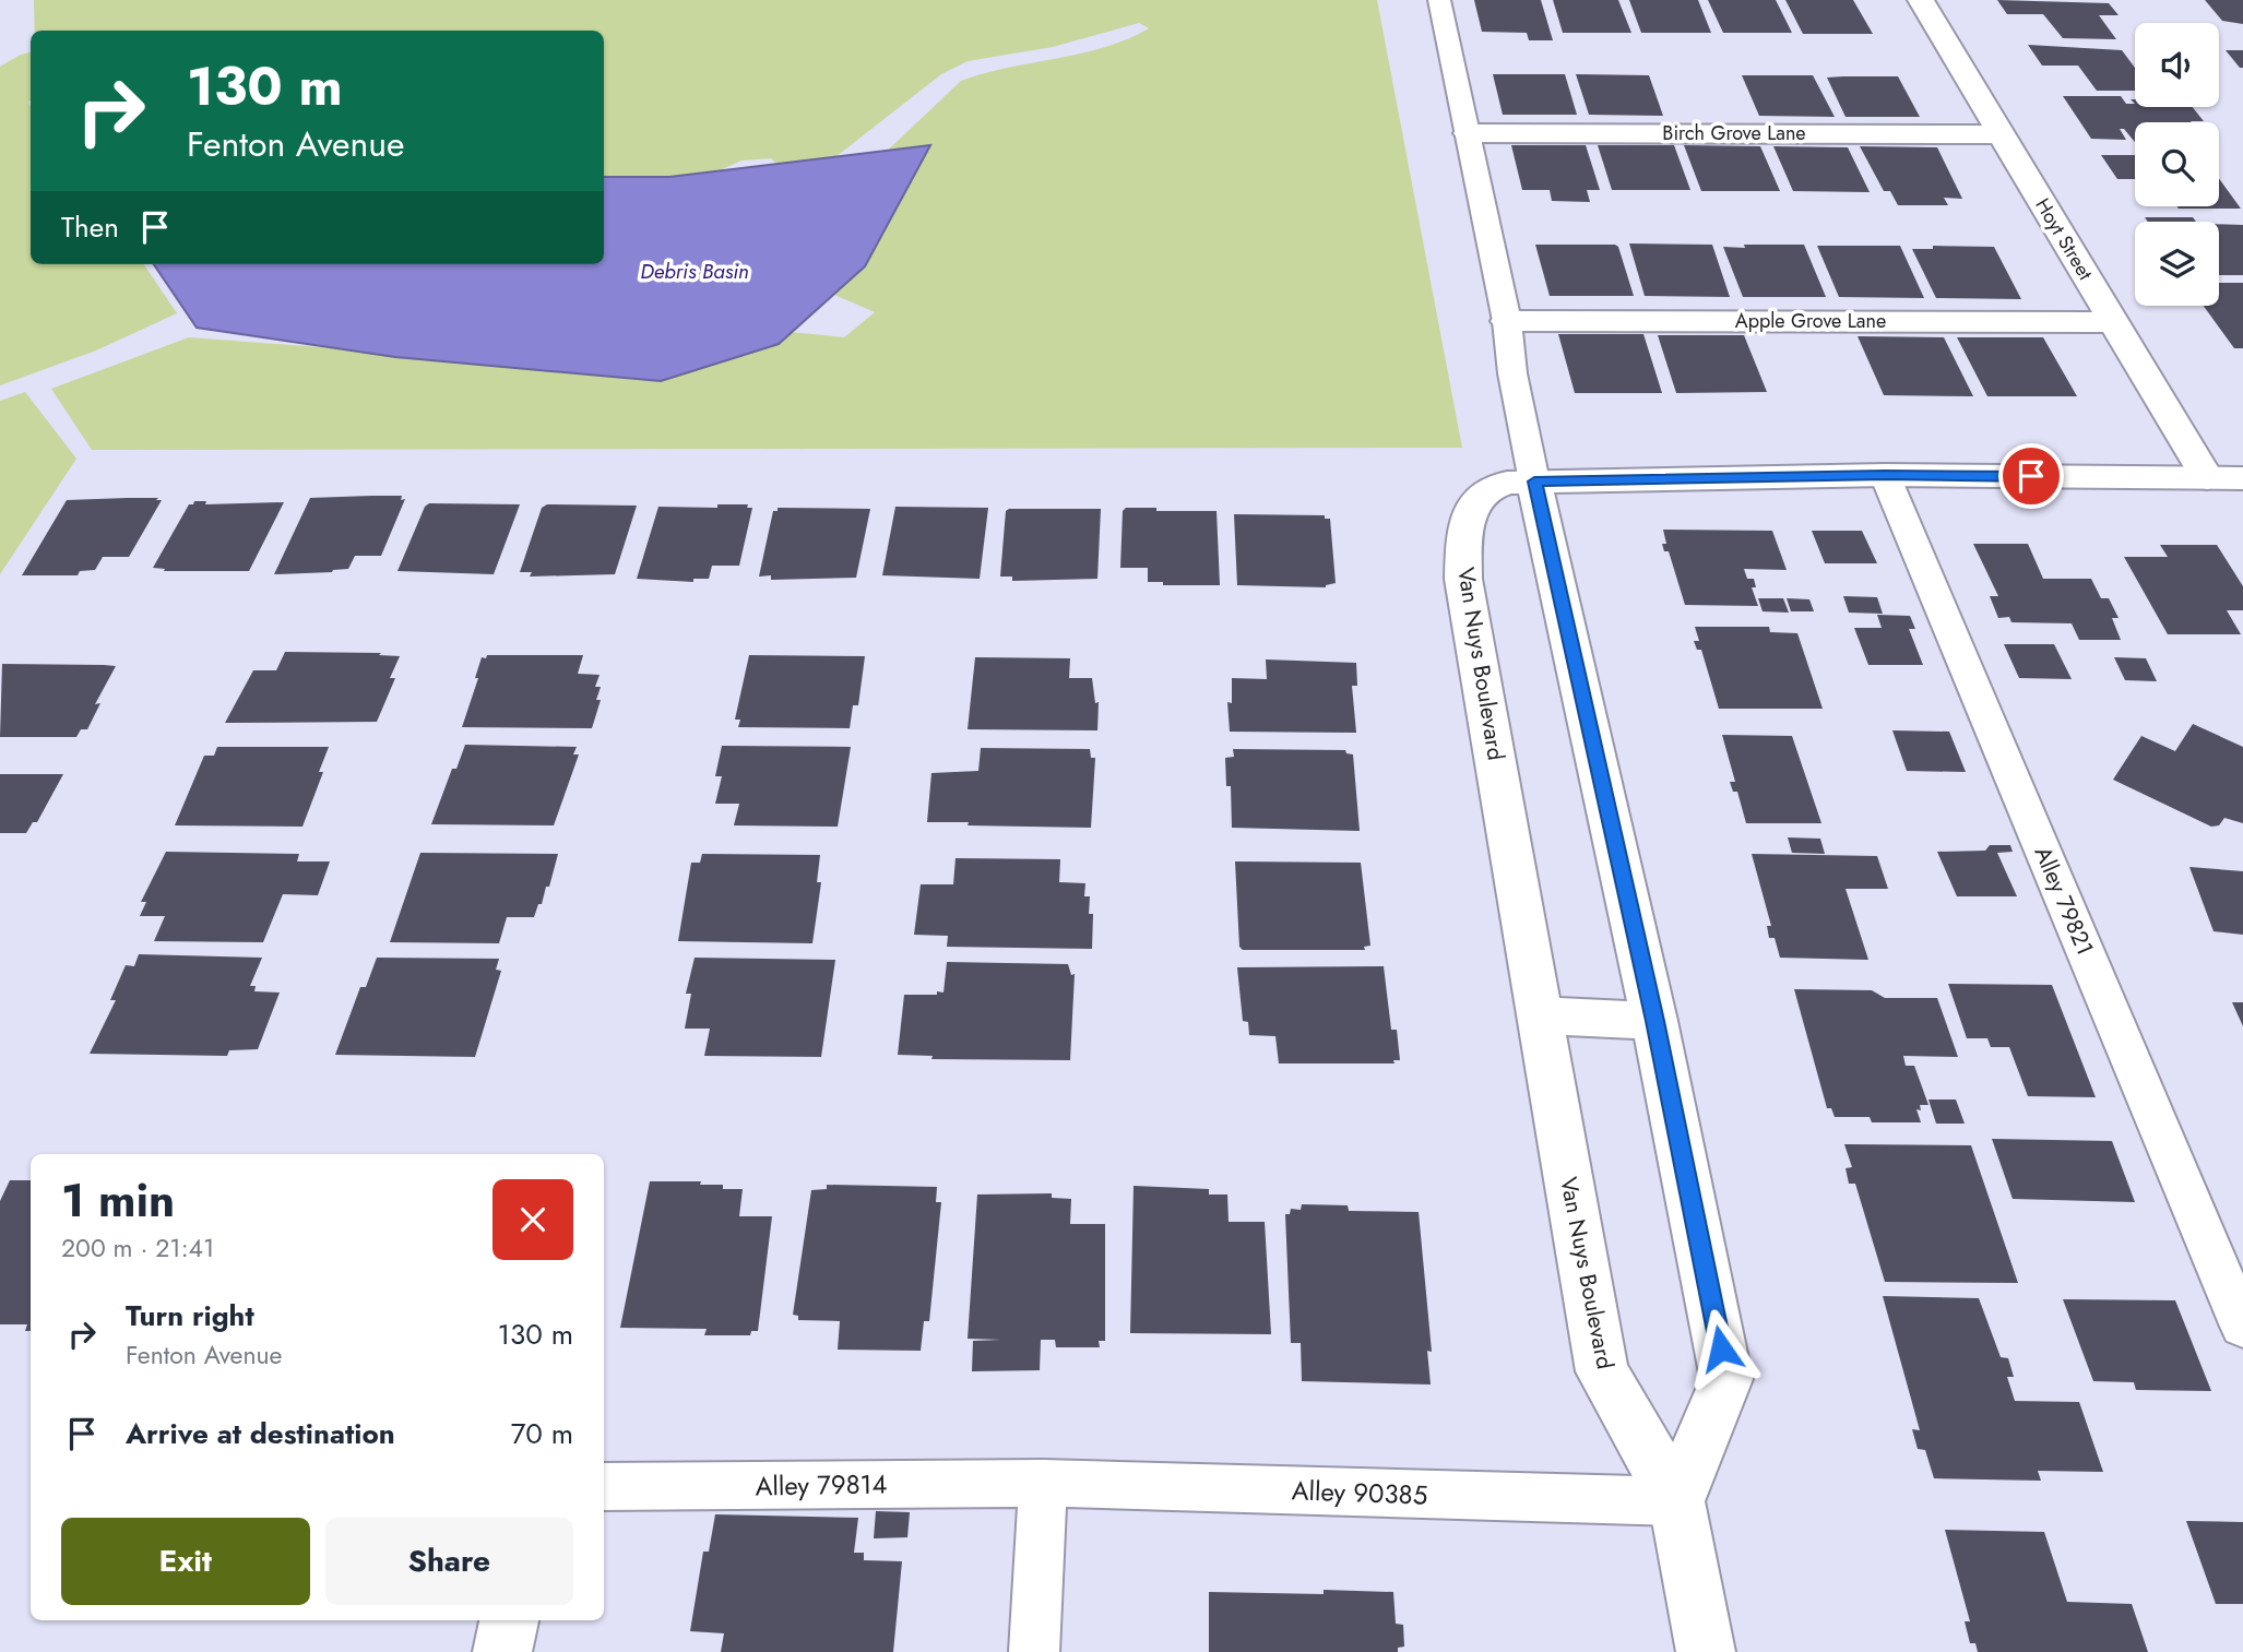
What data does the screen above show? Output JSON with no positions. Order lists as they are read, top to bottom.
{
  "streets": {
    "street": [
      "Birch Grove Lane",
      "Hoyt Street",
      "Apple Grove Lane",
      "Van Nuys Boulevard"
    ],
    "lane": ["Alley 79821", "Alley 79814", "Alley 90385"]
  },
  "crossings": [
    ["Birch Grove Lane", "Hoyt Street"],
    ["Hoyt Street", "Apple Grove Lane"],
    ["Hoyt Street", "Van Nuys Boulevard"],
    ["Van Nuys Boulevard", "Alley 79821"],
    ["Van Nuys Boulevard", "Alley 90385"],
    ["Alley 79814", "Alley 90385"]
  ],
  "water": ["Debris Basin"],
  "page": {
    "turn": ["130 m", "Fenton Avenue"],
    "then": "Then",
    "heading": ["1 min", "200 m · 21:41"],
    "list": [
      {
        "name": "Turn right",
        "note": "Fenton Avenue",
        "value": "130 m"
      },
      {
        "name": "Arrive at destination",
        "value": "70 m"
      }
    ],
    "buttons": ["Exit", "Share"]
  }
}
